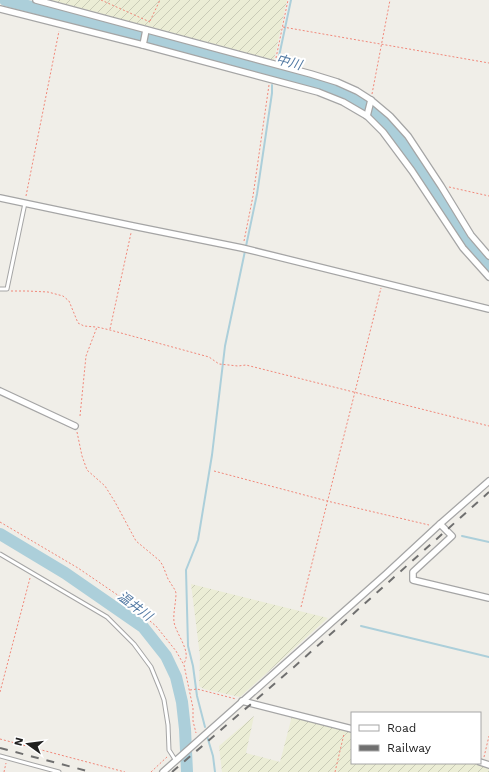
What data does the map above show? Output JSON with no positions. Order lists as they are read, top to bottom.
{
  "water": ["中川", "温井川"],
  "legend": ["Road", "Railway"],
  "north": "left"
}
